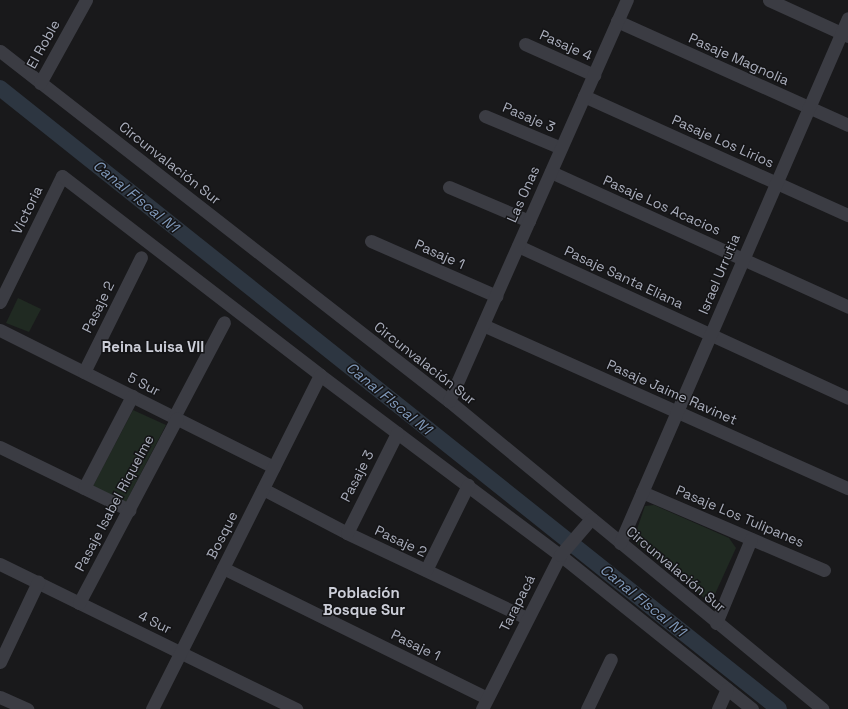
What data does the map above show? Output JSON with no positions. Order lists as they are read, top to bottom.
{
  "streets": {
    "street": [
      "El Roble",
      "Pasaje 4",
      "Pasaje Magnolia",
      "Pasaje 3",
      "Pasaje Los Lirios",
      "Circunvalación Sur",
      "Las Onas",
      "Pasaje Los Acacios",
      "Victoria",
      "Pasaje 1",
      "Israel Urrutia",
      "Pasaje Santa Eliana",
      "Pasaje 2",
      "5 Sur",
      "Pasaje Jaime Ravinet",
      "Pasaje Isabel Riquelme",
      "Pasaje Los Tulipanes",
      "Bosque",
      "Tarapacá",
      "4 Sur"
    ]
  },
  "crossings": [
    ["El Roble", "Circunvalación Sur"],
    ["Pasaje 4", "Las Onas"],
    ["Pasaje Magnolia", "Las Onas"],
    ["Pasaje Magnolia", "Israel Urrutia"],
    ["Pasaje 3", "Las Onas"],
    ["Pasaje 3", "Pasaje 2"],
    ["Pasaje Los Lirios", "Las Onas"],
    ["Pasaje Los Lirios", "Israel Urrutia"],
    ["Circunvalación Sur", "Las Onas"],
    ["Circunvalación Sur", "Israel Urrutia"],
    ["Circunvalación Sur", "Tarapacá"],
    ["Las Onas", "Pasaje Los Acacios"],
    ["Las Onas", "Pasaje 1"],
    ["Las Onas", "Pasaje Santa Eliana"],
    ["Las Onas", "Pasaje Jaime Ravinet"],
    ["Pasaje Los Acacios", "Israel Urrutia"],
    ["Victoria", "Bosque"],
    ["Pasaje 1", "Bosque"],
    ["Pasaje 1", "Tarapacá"],
    ["Israel Urrutia", "Pasaje Santa Eliana"],
    ["Israel Urrutia", "Pasaje Jaime Ravinet"],
    ["Israel Urrutia", "Pasaje Los Tulipanes"],
    ["Pasaje 2", "5 Sur"],
    ["Pasaje 2", "Bosque"],
    ["Pasaje 2", "Tarapacá"],
    ["5 Sur", "Pasaje Isabel Riquelme"],
    ["5 Sur", "Bosque"],
    ["Pasaje Isabel Riquelme", "4 Sur"],
    ["Bosque", "4 Sur"]
  ],
  "districts": ["Reina Luisa VII", "Población Bosque Sur"],
  "water": ["Canal FIscal N1"]
}
